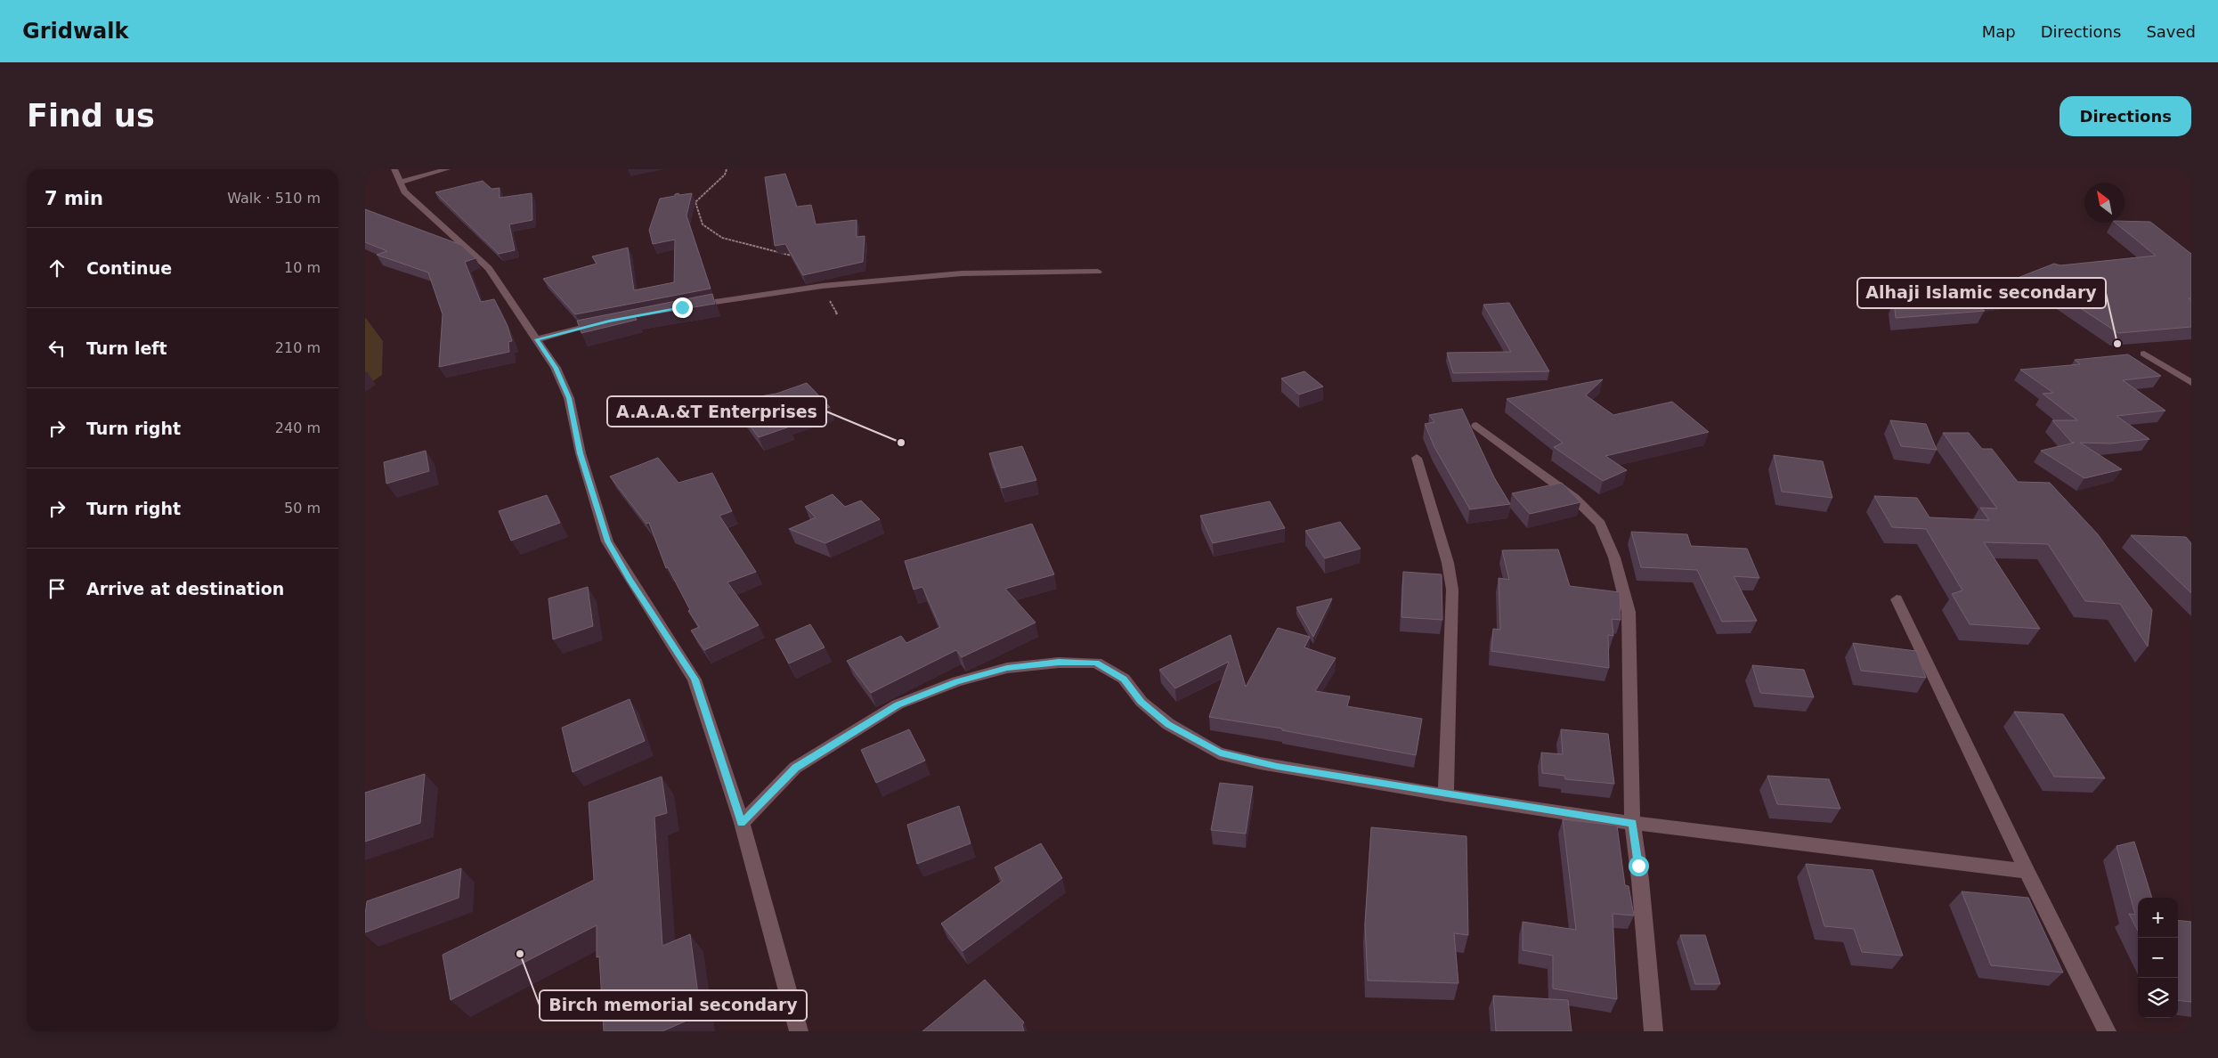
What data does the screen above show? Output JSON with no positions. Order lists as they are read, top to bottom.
{
  "places": ["Alhaji Islamic secondary", "A.A.A.&T Enterprises", "Birch memorial secondary"],
  "north": "top left",
  "page": {
    "header": "Gridwalk",
    "nav": ["Map", "Directions", "Saved"],
    "buttons": "Directions",
    "title": "Find us",
    "heading": ["7 min", "Walk · 510 m"],
    "list": [
      ["Continue", "10 m"],
      ["Turn left", "210 m"],
      ["Turn right", "240 m"],
      ["Turn right", "50 m"],
      "Arrive at destination"
    ],
    "map_buttons": ["+", "−"]
  }
}
